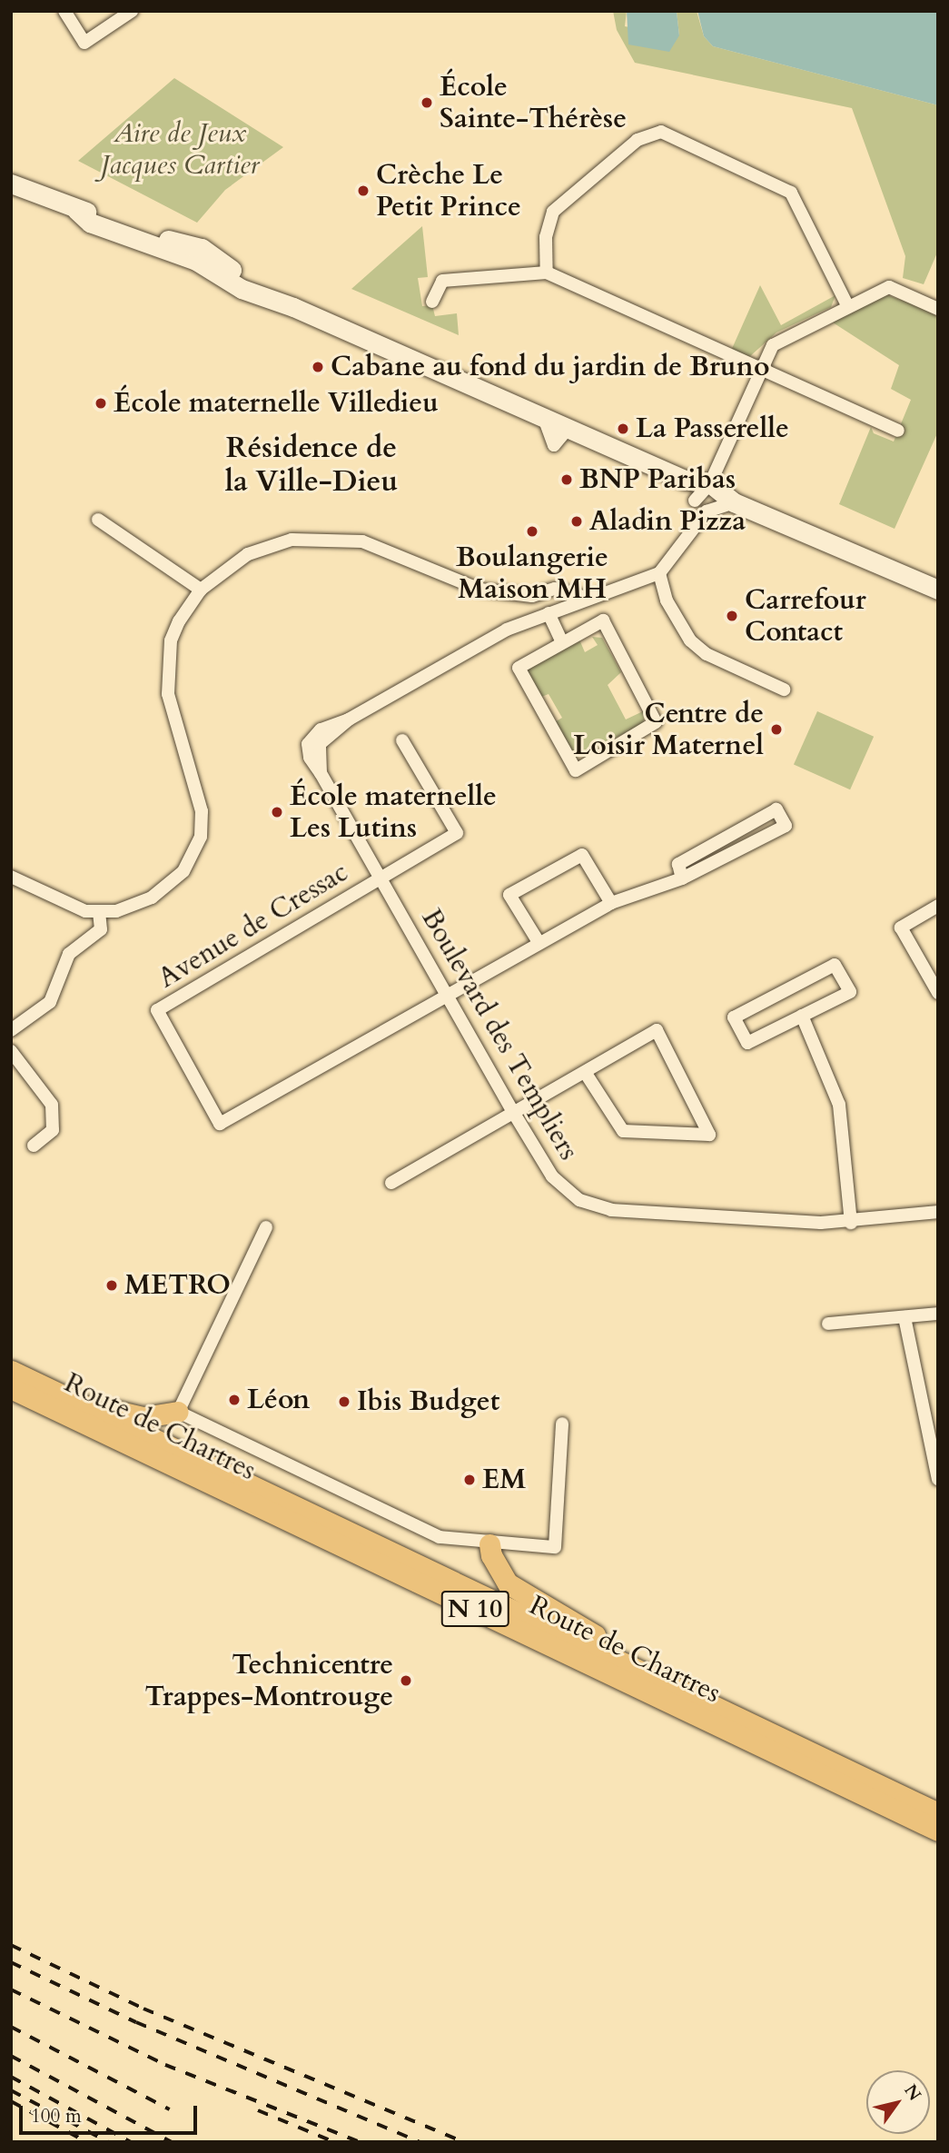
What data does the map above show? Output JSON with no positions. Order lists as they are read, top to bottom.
{
  "streets": {
    "main road": ["Route de Chartres", "N 10"],
    "street": ["Avenue de Cressac", "Boulevard des Templiers"]
  },
  "crossings": [
    ["Avenue de Cressac", "Boulevard des Templiers"]
  ],
  "districts": ["Résidence de la Ville-Dieu"],
  "parks": ["Aire de Jeux Jacques Cartier"],
  "places": [
    "École Sainte-Thérèse",
    "Crèche Le Petit Prince",
    "Cabane au fond du jardin de Bruno",
    "École maternelle Villedieu",
    "La Passerelle",
    "BNP Paribas",
    "Aladin Pizza",
    "Boulangerie Maison MH",
    "Carrefour Contact",
    "Centre de Loisir Maternel",
    "École maternelle Les Lutins",
    "METRO",
    "Léon",
    "Ibis Budget",
    "EM",
    "Technicentre Trappes-Montrouge"
  ],
  "scale_bar": "100 m",
  "north": "top right"
}
